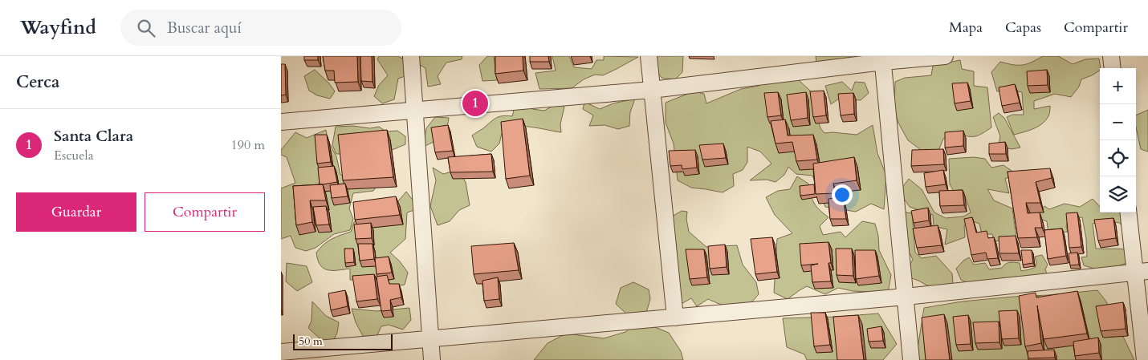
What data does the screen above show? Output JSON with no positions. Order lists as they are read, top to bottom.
{
  "scale_bar": "50 m",
  "page": {
    "header": "Wayfind",
    "search": "Buscar aquí",
    "nav": ["Mapa", "Capas", "Compartir"],
    "heading": "Cerca",
    "map_buttons": ["+", "−"],
    "pins": "1",
    "list": [
      {
        "mark": "1",
        "name": "Santa Clara",
        "note": "Escuela",
        "value": "190 m"
      }
    ],
    "buttons": ["Guardar", "Compartir"],
    "scale": "50 m"
  }
}
